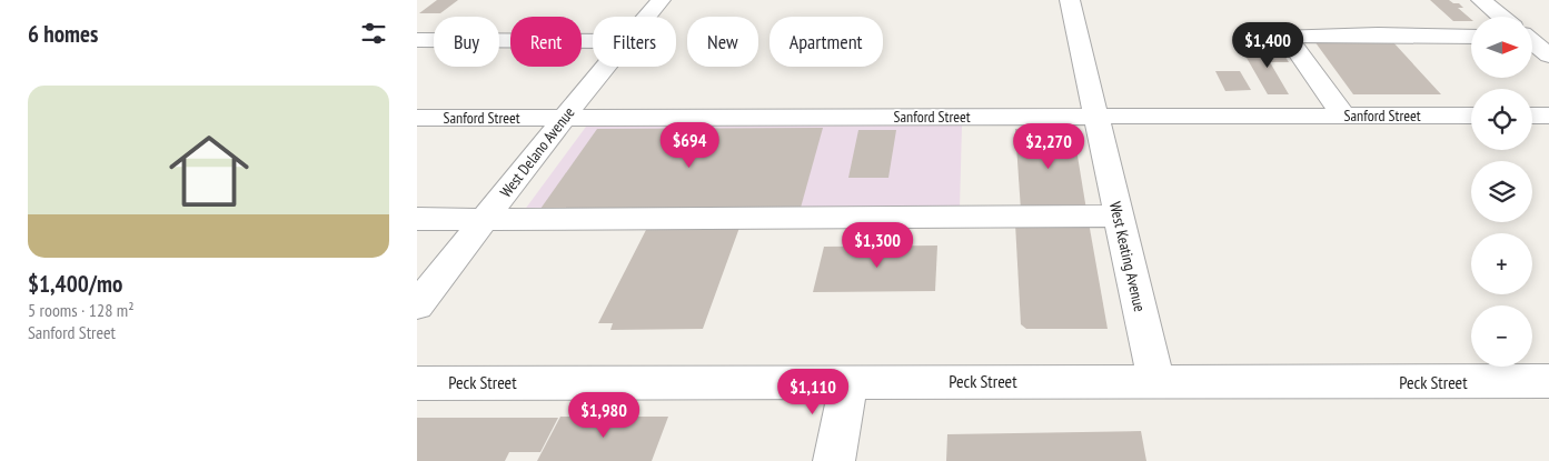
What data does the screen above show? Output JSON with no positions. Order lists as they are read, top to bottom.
{
  "streets": {
    "street": [
      "Sanford Street",
      "West Delano Avenue",
      "West Keating Avenue",
      "Peck Street"
    ]
  },
  "crossings": [
    ["Sanford Street", "West Delano Avenue"],
    ["Sanford Street", "West Keating Avenue"],
    ["West Keating Avenue", "Peck Street"]
  ],
  "north": "right",
  "page": {
    "heading": "6 homes",
    "map_buttons": ["+", "−"],
    "chip": [
      "Buy",
      "Rent",
      "Filters",
      "New",
      "Apartment"
    ],
    "price": [
      "$1,400",
      "$694",
      "$2,270",
      "$1,300",
      "$1,110",
      "$1,980"
    ],
    "list": [
      {
        "name": "$1,400/mo",
        "note": "5 rooms · 128 m² · Sanford Street"
      }
    ]
  }
}
